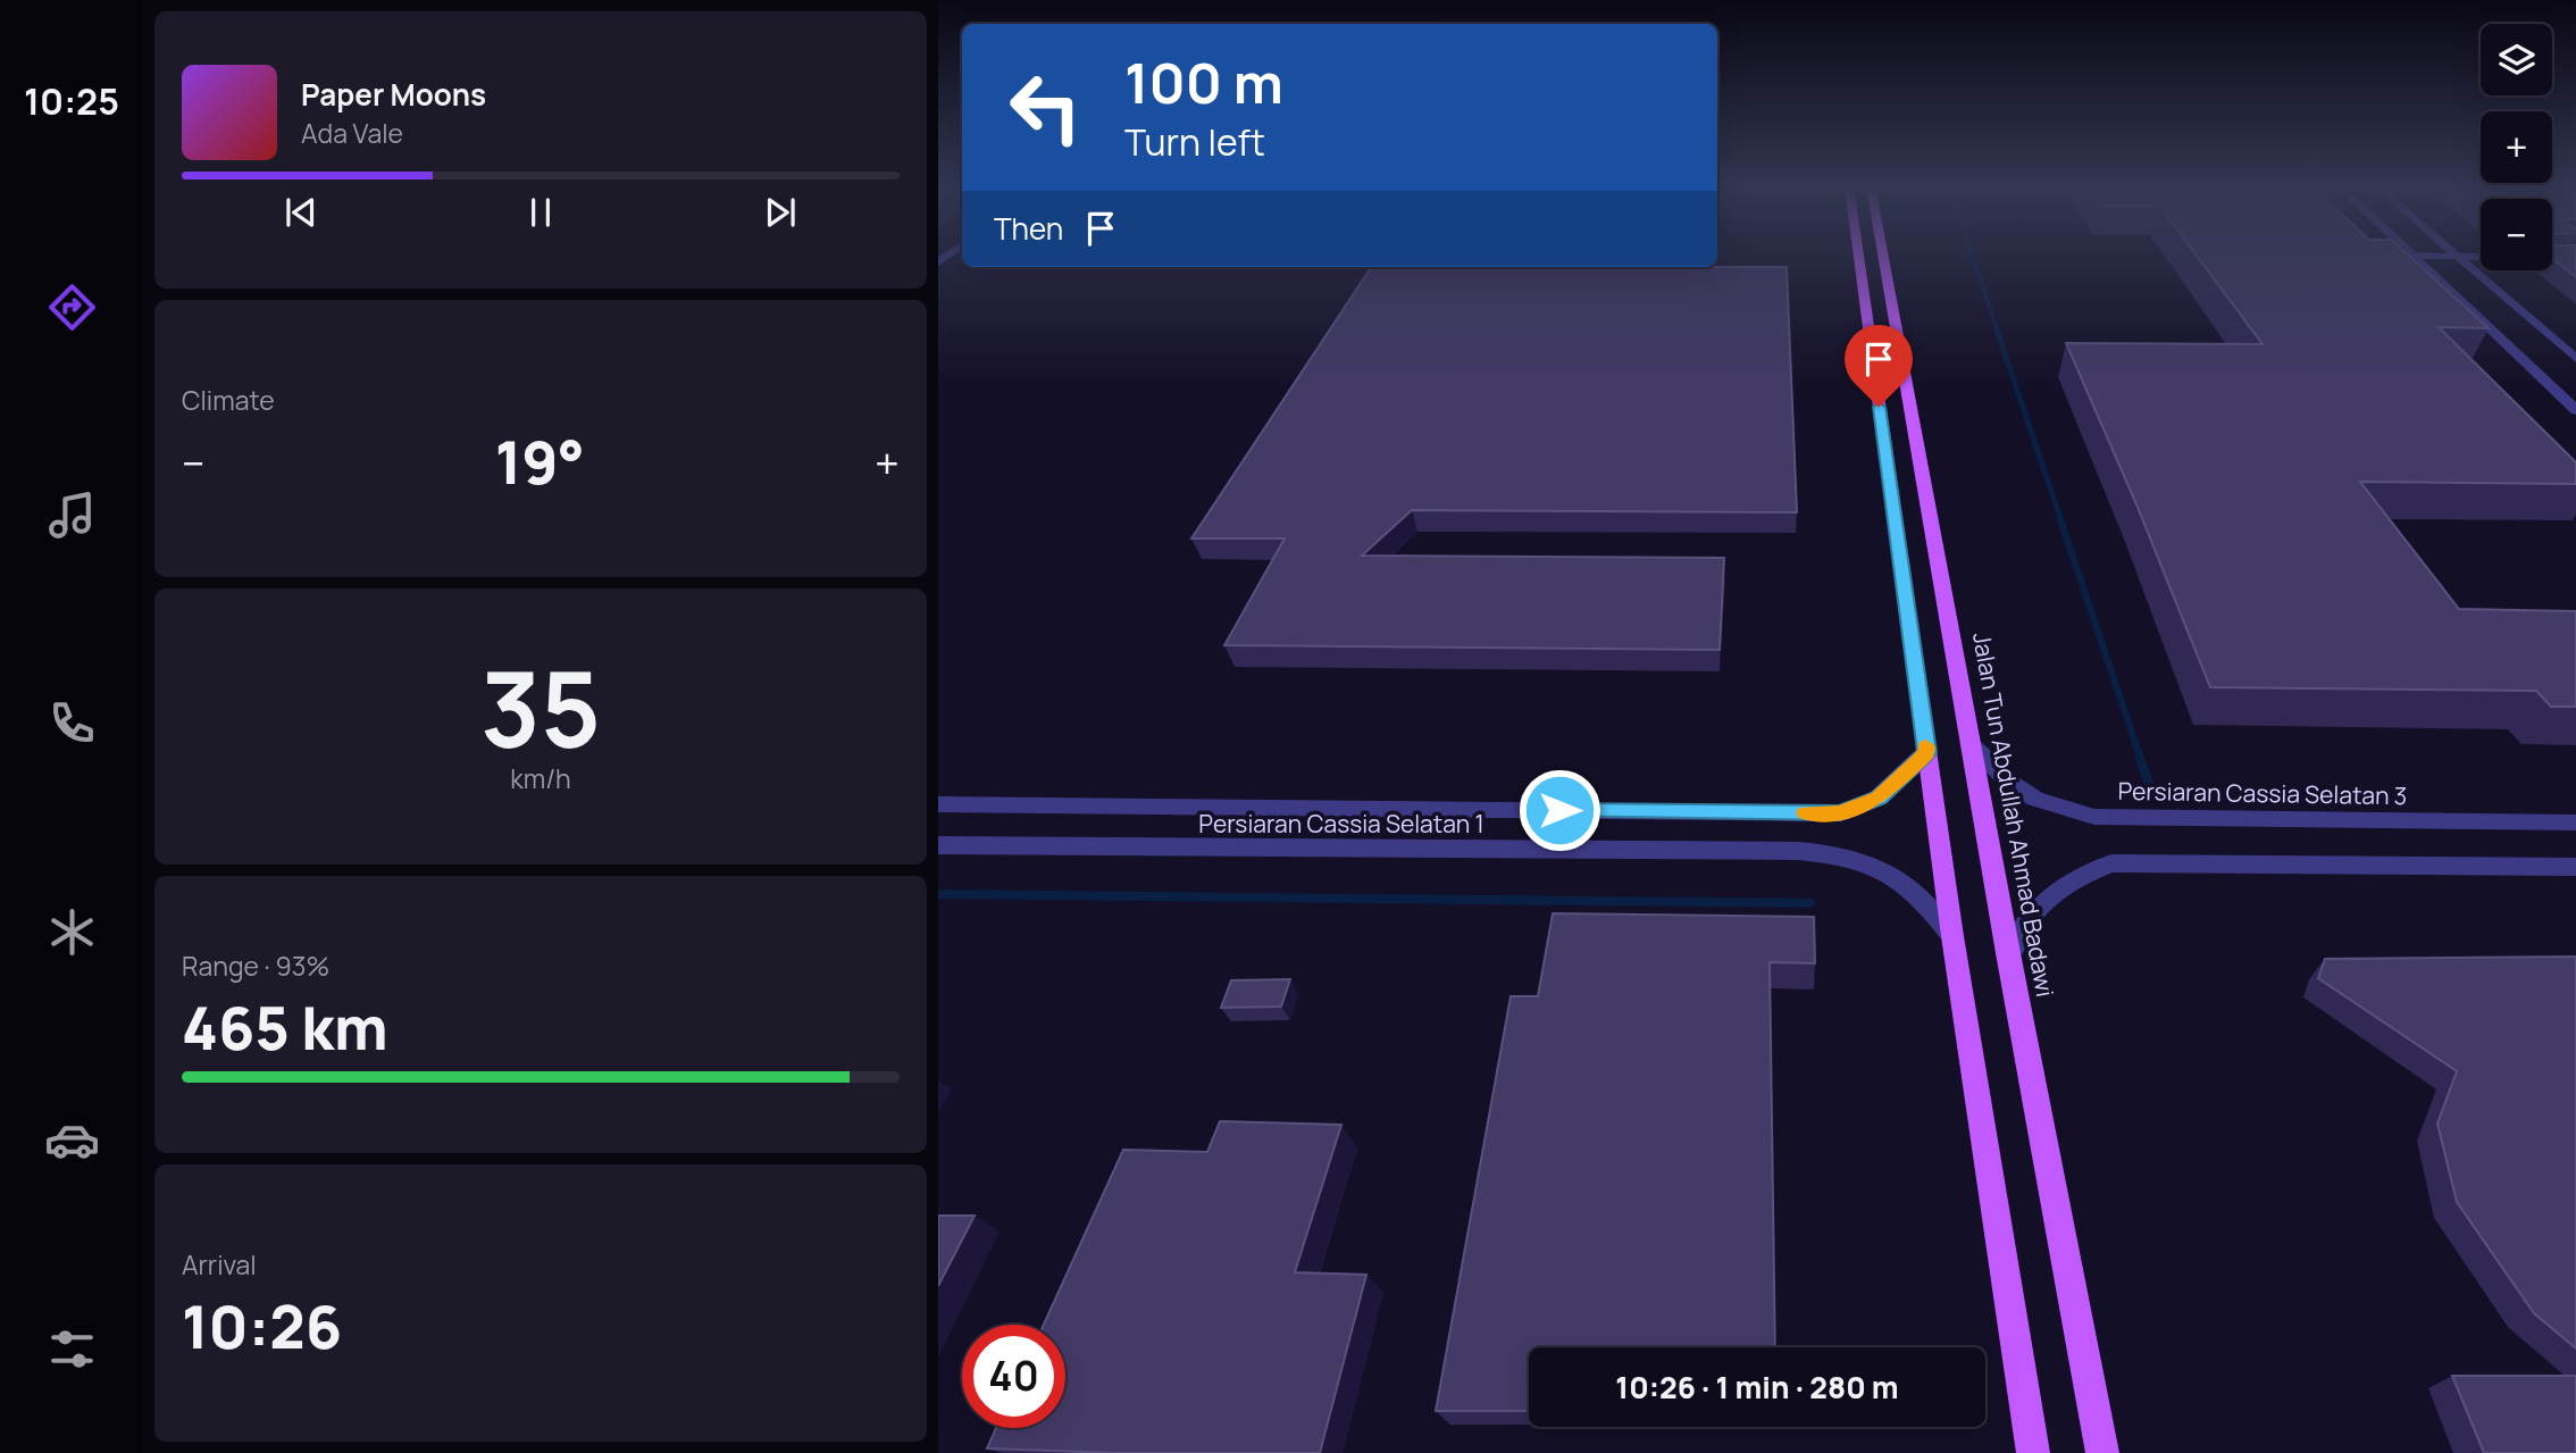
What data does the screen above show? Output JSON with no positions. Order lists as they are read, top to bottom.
{
  "streets": {
    "main road": ["Jalan Tun Abdullah Ahmad Badawi"],
    "street": ["Persiaran Cassia Selatan 3", "Persiaran Cassia Selatan 1"]
  },
  "crossings": [
    ["Persiaran Cassia Selatan 3", "Jalan Tun Abdullah Ahmad Badawi"]
  ],
  "page": {
    "tabs": "10:25",
    "map_buttons": ["+", "−"],
    "turn": ["100 m", "Turn left"],
    "song": ["Paper Moons", "Ada Vale"],
    "then": "Then",
    "tile": [
      "Climate",
      ["35", "km/h"],
      ["Range · 93%", "465 km"],
      ["Arrival", "10:26"]
    ],
    "heat": ["−", "19°", "+"],
    "limit": "40",
    "trip": "10:26 · 1 min · 280 m"
  }
}
